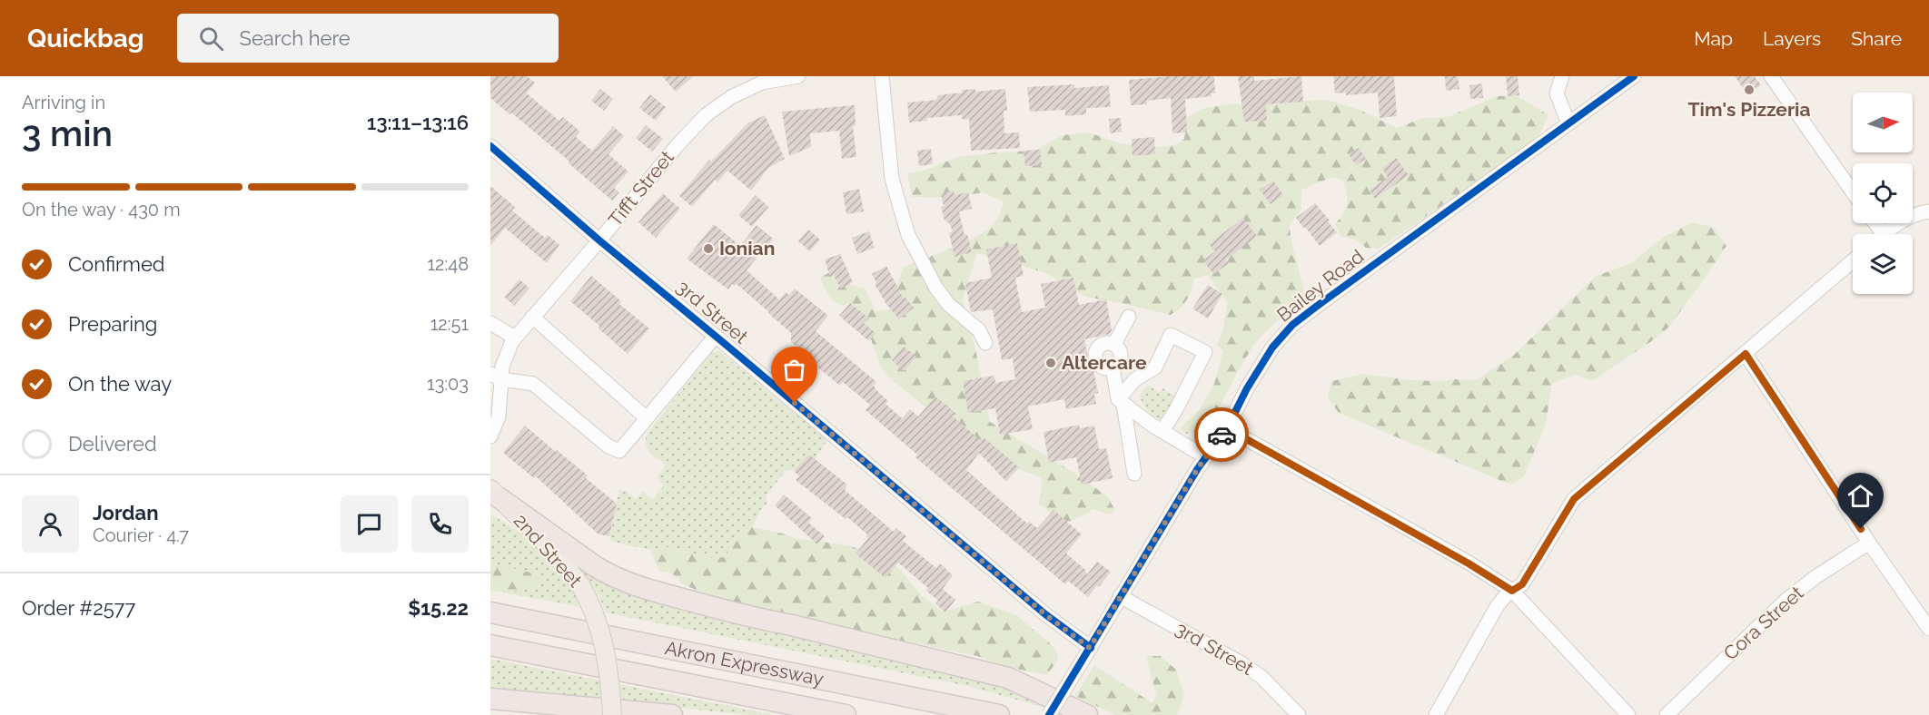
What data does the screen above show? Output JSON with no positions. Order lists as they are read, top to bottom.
{
  "streets": {
    "highway": ["Akron Expressway"],
    "main road": ["2nd Street"],
    "street": [
      "Tifft Street",
      "Bailey Road",
      "3rd Street",
      "Cora Street"
    ]
  },
  "crossings": [
    ["Tifft Street", "3rd Street"],
    ["Bailey Road", "3rd Street"]
  ],
  "places": ["Tim's Pizzeria", "Ionian", "Altercare"],
  "north": "right",
  "page": {
    "header": "Quickbag",
    "search": "Search here",
    "nav": ["Map", "Layers", "Share"],
    "heading": ["3 min", "Arriving in", "13:11–13:16"],
    "panel": [
      "Jordan",
      "Courier · 4.7",
      "Order #2577",
      "$15.22"
    ],
    "bar": "On the way · 430 m",
    "list": [
      ["Confirmed", "12:48"],
      ["Preparing", "12:51"],
      ["On the way", "13:03"],
      "Delivered"
    ]
  }
}
